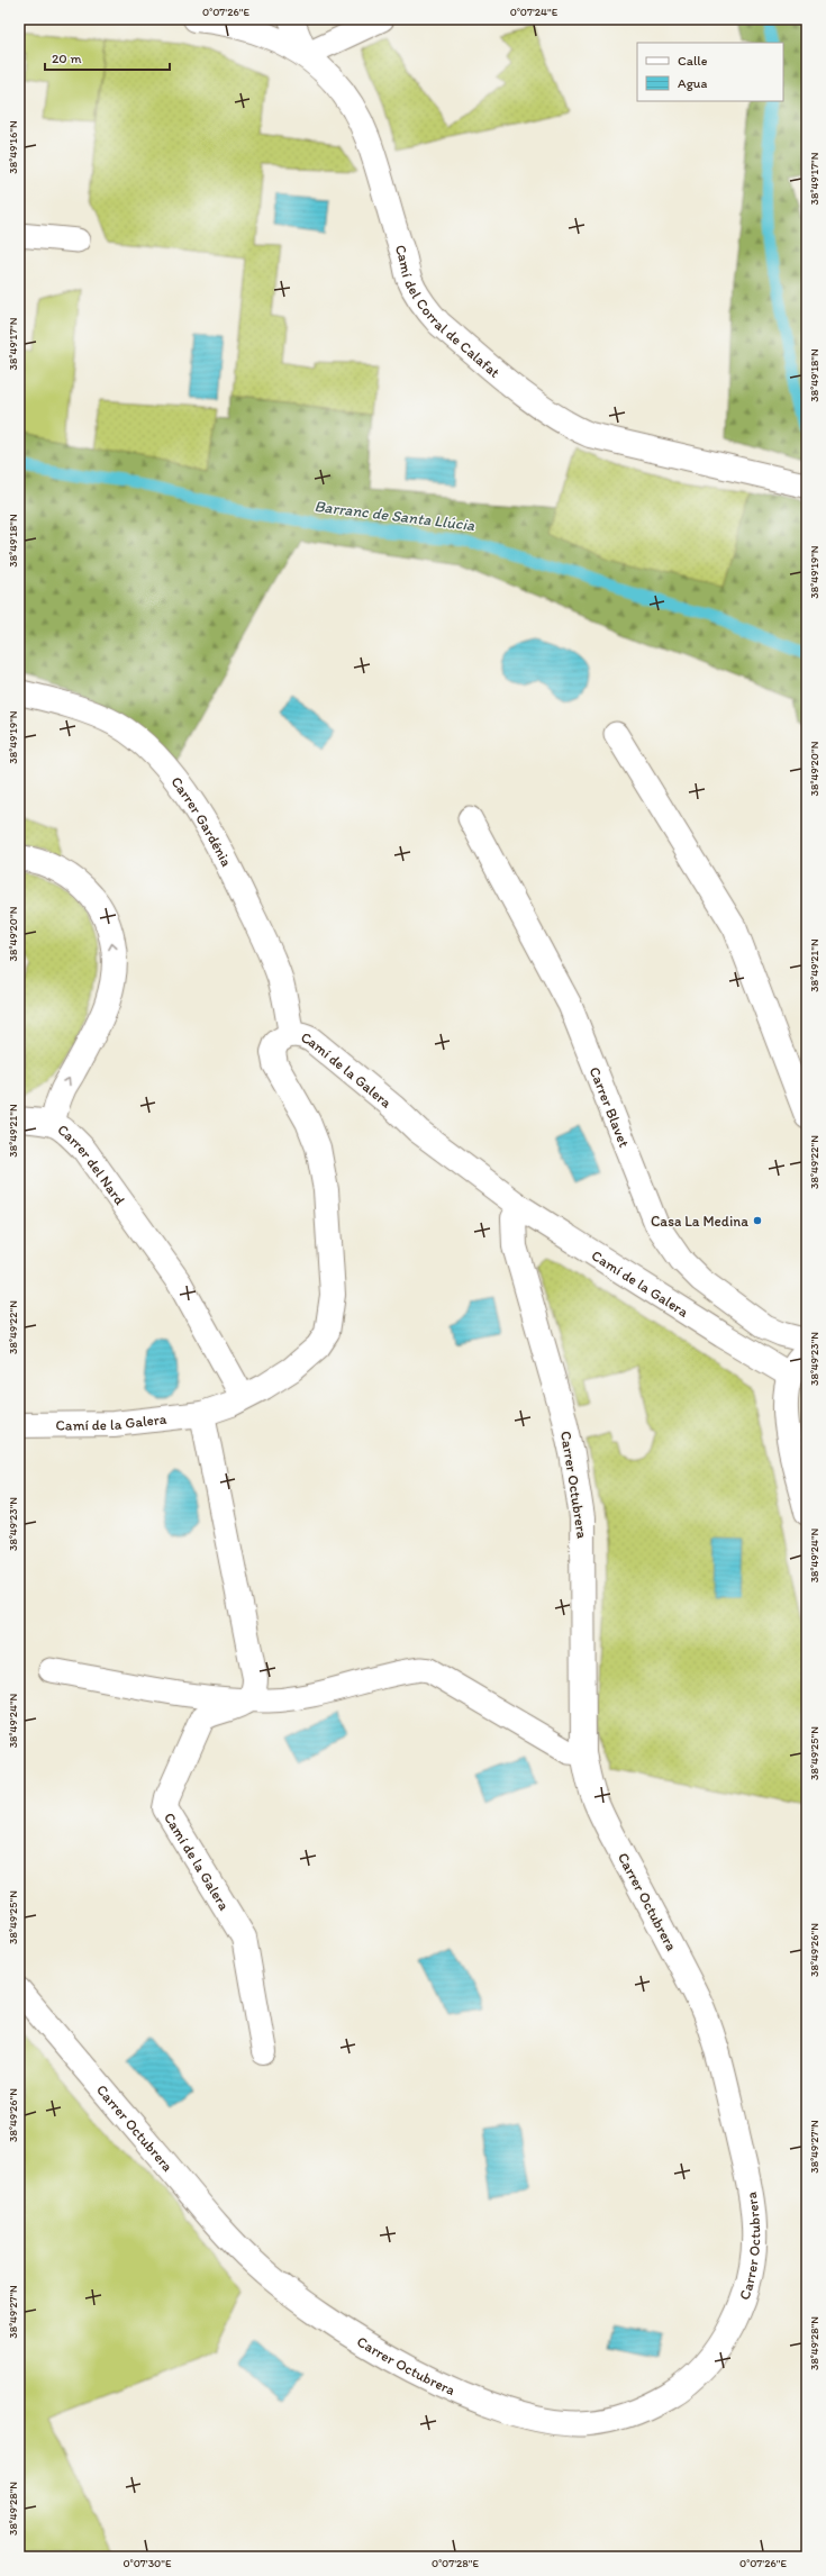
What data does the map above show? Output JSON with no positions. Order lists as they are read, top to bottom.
{
  "streets": {
    "street": [
      "Camí del Corral de Calafat",
      "Carrer Gardénia",
      "Camí de la Galera",
      "Carrer del Nard",
      "Carrer Octubrera"
    ],
    "lane": ["Carrer Blavet"]
  },
  "crossings": [
    ["Carrer Gardénia", "Camí de la Galera"],
    ["Camí de la Galera", "Carrer del Nard"],
    ["Camí de la Galera", "Carrer Octubrera"]
  ],
  "one_way": ["Carrer del Nard"],
  "water": ["Barranc de Santa Llúcia"],
  "places": ["Casa La Medina"],
  "legend": ["Calle", "Agua"],
  "scale_bar": "20 m",
  "coordinates": [
    "0°07'26\"E",
    "0°07'24\"E",
    "38°49'16\"N",
    "38°49'17\"N",
    "38°49'18\"N",
    "38°49'19\"N",
    "38°49'20\"N",
    "38°49'21\"N",
    "38°49'22\"N",
    "38°49'23\"N",
    "38°49'24\"N",
    "38°49'25\"N",
    "38°49'26\"N",
    "38°49'27\"N",
    "38°49'28\"N",
    "0°07'30\"E",
    "0°07'28\"E"
  ]
}
